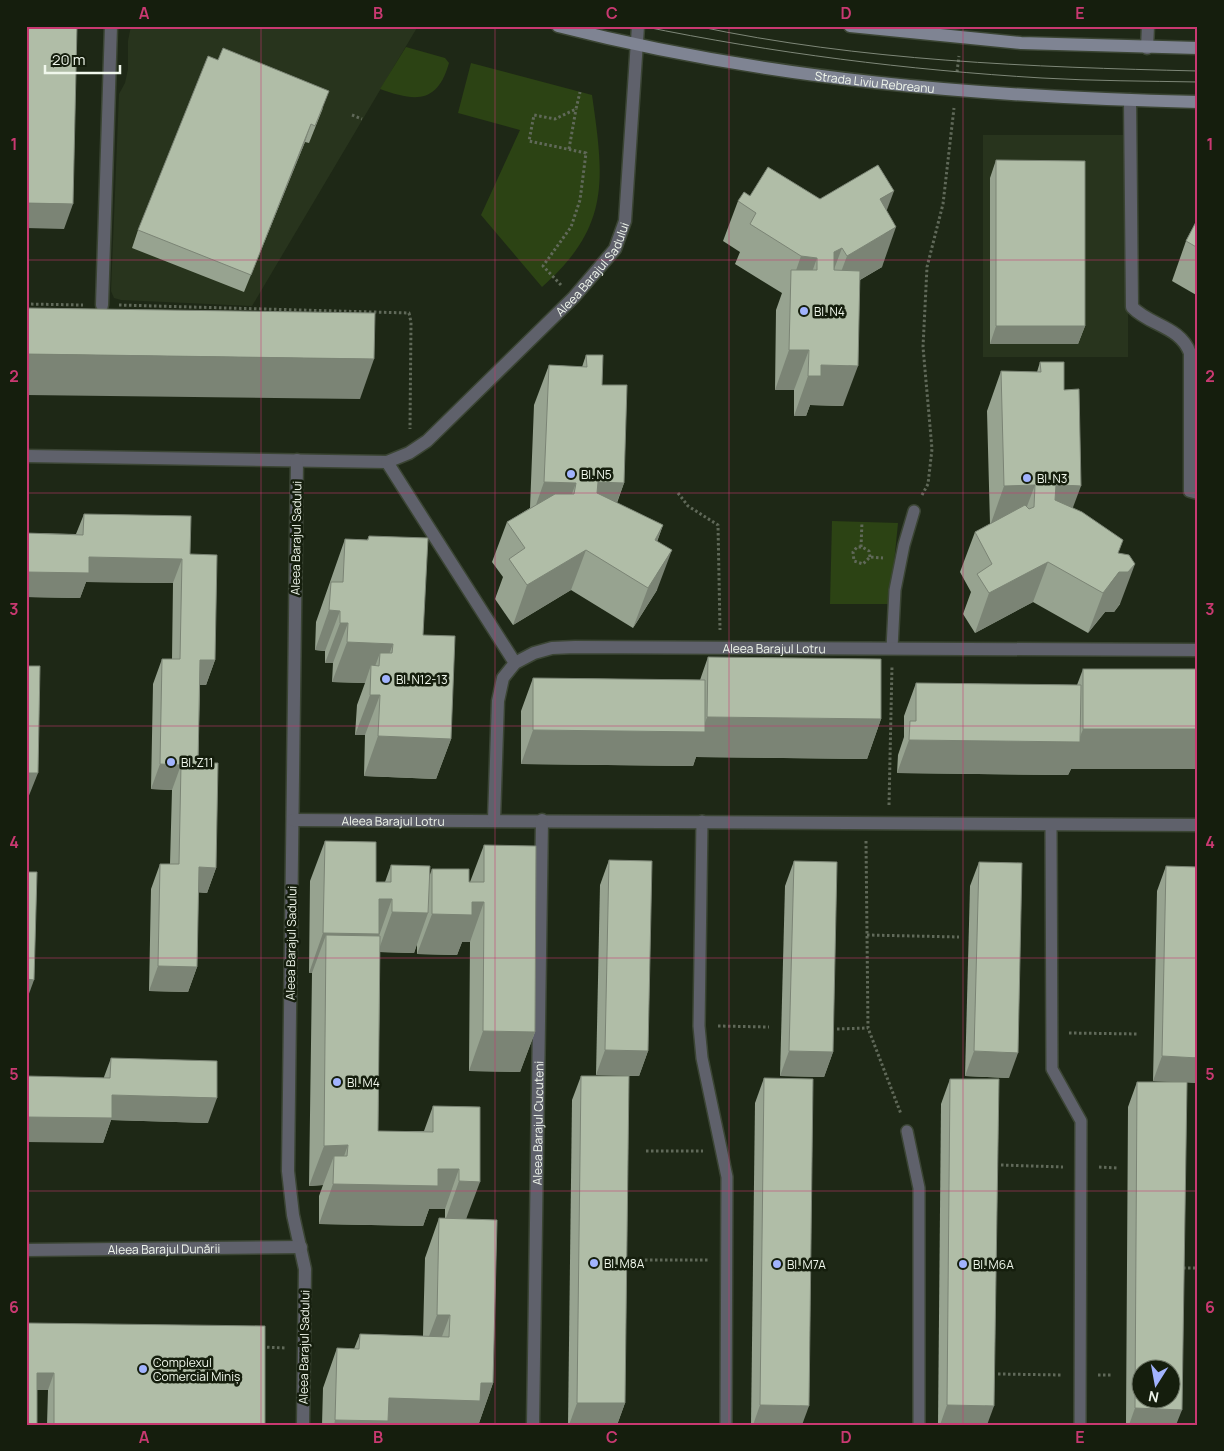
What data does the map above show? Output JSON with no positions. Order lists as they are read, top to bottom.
{
  "streets": {
    "street": [
      "Strada Liviu Rebreanu",
      "Aleea Barajul Sadului",
      "Aleea Barajul Lotru",
      "Aleea Barajul Cucuteni",
      "Aleea Barajul Dunării"
    ]
  },
  "crossings": [
    ["Strada Liviu Rebreanu", "Aleea Barajul Sadului"],
    ["Aleea Barajul Sadului", "Aleea Barajul Lotru"],
    ["Aleea Barajul Sadului", "Aleea Barajul Dunării"],
    ["Aleea Barajul Lotru", "Aleea Barajul Cucuteni"]
  ],
  "places": [
    "Bl. N4",
    "Bl. N5",
    "Bl. N3",
    "Bl. N12-13",
    "Bl. Z11",
    "Bl. M4",
    "Bl. M8A",
    "Bl. M7A",
    "Bl. M6A",
    "Complexul Comercial Miniș"
  ],
  "scale_bar": "20 m",
  "north": "bottom",
  "grid": {
    "columns": [
      "A",
      "B",
      "C",
      "D",
      "E"
    ],
    "rows": [
      "1",
      "2",
      "3",
      "4",
      "5",
      "6"
    ]
  }
}
